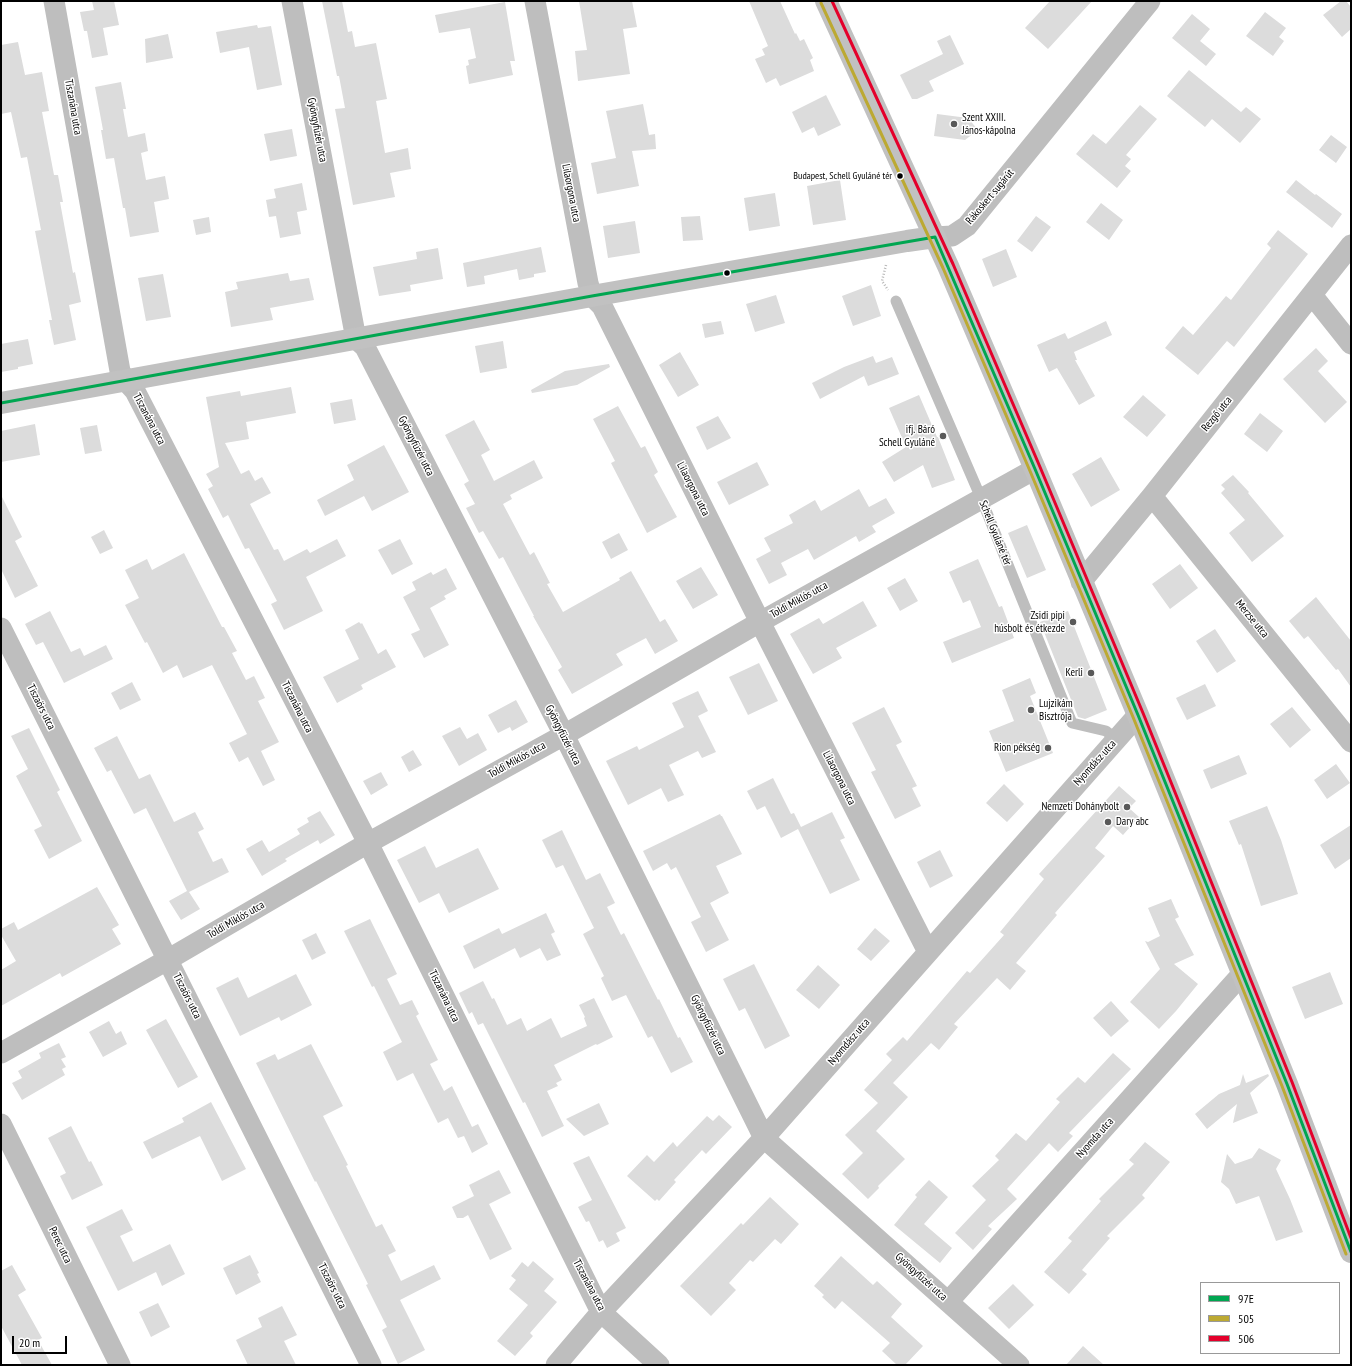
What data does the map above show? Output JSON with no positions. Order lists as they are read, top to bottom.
{
  "streets": {
    "main road": ["Rákoskert sugárút"],
    "street": [
      "Tiszanána utca",
      "Gyöngyfüzér utca",
      "Lilaorgona utca",
      "Rezgő utca",
      "Toldi Miklós utca",
      "Merzse utca",
      "Tiszaörs utca",
      "Nyomdász utca",
      "Nyomda utca",
      "Perec utca"
    ],
    "lane": ["Schell Gyuláné tér"]
  },
  "crossings": [
    ["Tiszanána utca", "Rákoskert sugárút"],
    ["Tiszanána utca", "Toldi Miklós utca"],
    ["Tiszanána utca", "Nyomdász utca"],
    ["Gyöngyfüzér utca", "Rákoskert sugárút"],
    ["Gyöngyfüzér utca", "Toldi Miklós utca"],
    ["Gyöngyfüzér utca", "Nyomdász utca"],
    ["Gyöngyfüzér utca", "Nyomda utca"],
    ["Lilaorgona utca", "Rákoskert sugárút"],
    ["Lilaorgona utca", "Toldi Miklós utca"],
    ["Lilaorgona utca", "Nyomdász utca"],
    ["Rezgő utca", "Merzse utca"],
    ["Schell Gyuláné tér", "Toldi Miklós utca"],
    ["Schell Gyuláné tér", "Nyomdász utca"],
    ["Toldi Miklós utca", "Tiszaörs utca"]
  ],
  "places": [
    "Szent XXIII. János-kápolna",
    "Budapest, Schell Gyuláné tér",
    "ifj. Báró Schell Gyuláné",
    "Zsidi pipi húsbolt és étkezde",
    "Kerli",
    "Lujzikám Bisztrója",
    "Rion pékség",
    "Nemzeti Dohánybolt",
    "Dary abc"
  ],
  "lines": ["transit line 506", "transit line 505", "transit line 97E"],
  "legend": ["97E", "505", "506"],
  "scale_bar": "20 m"
}
